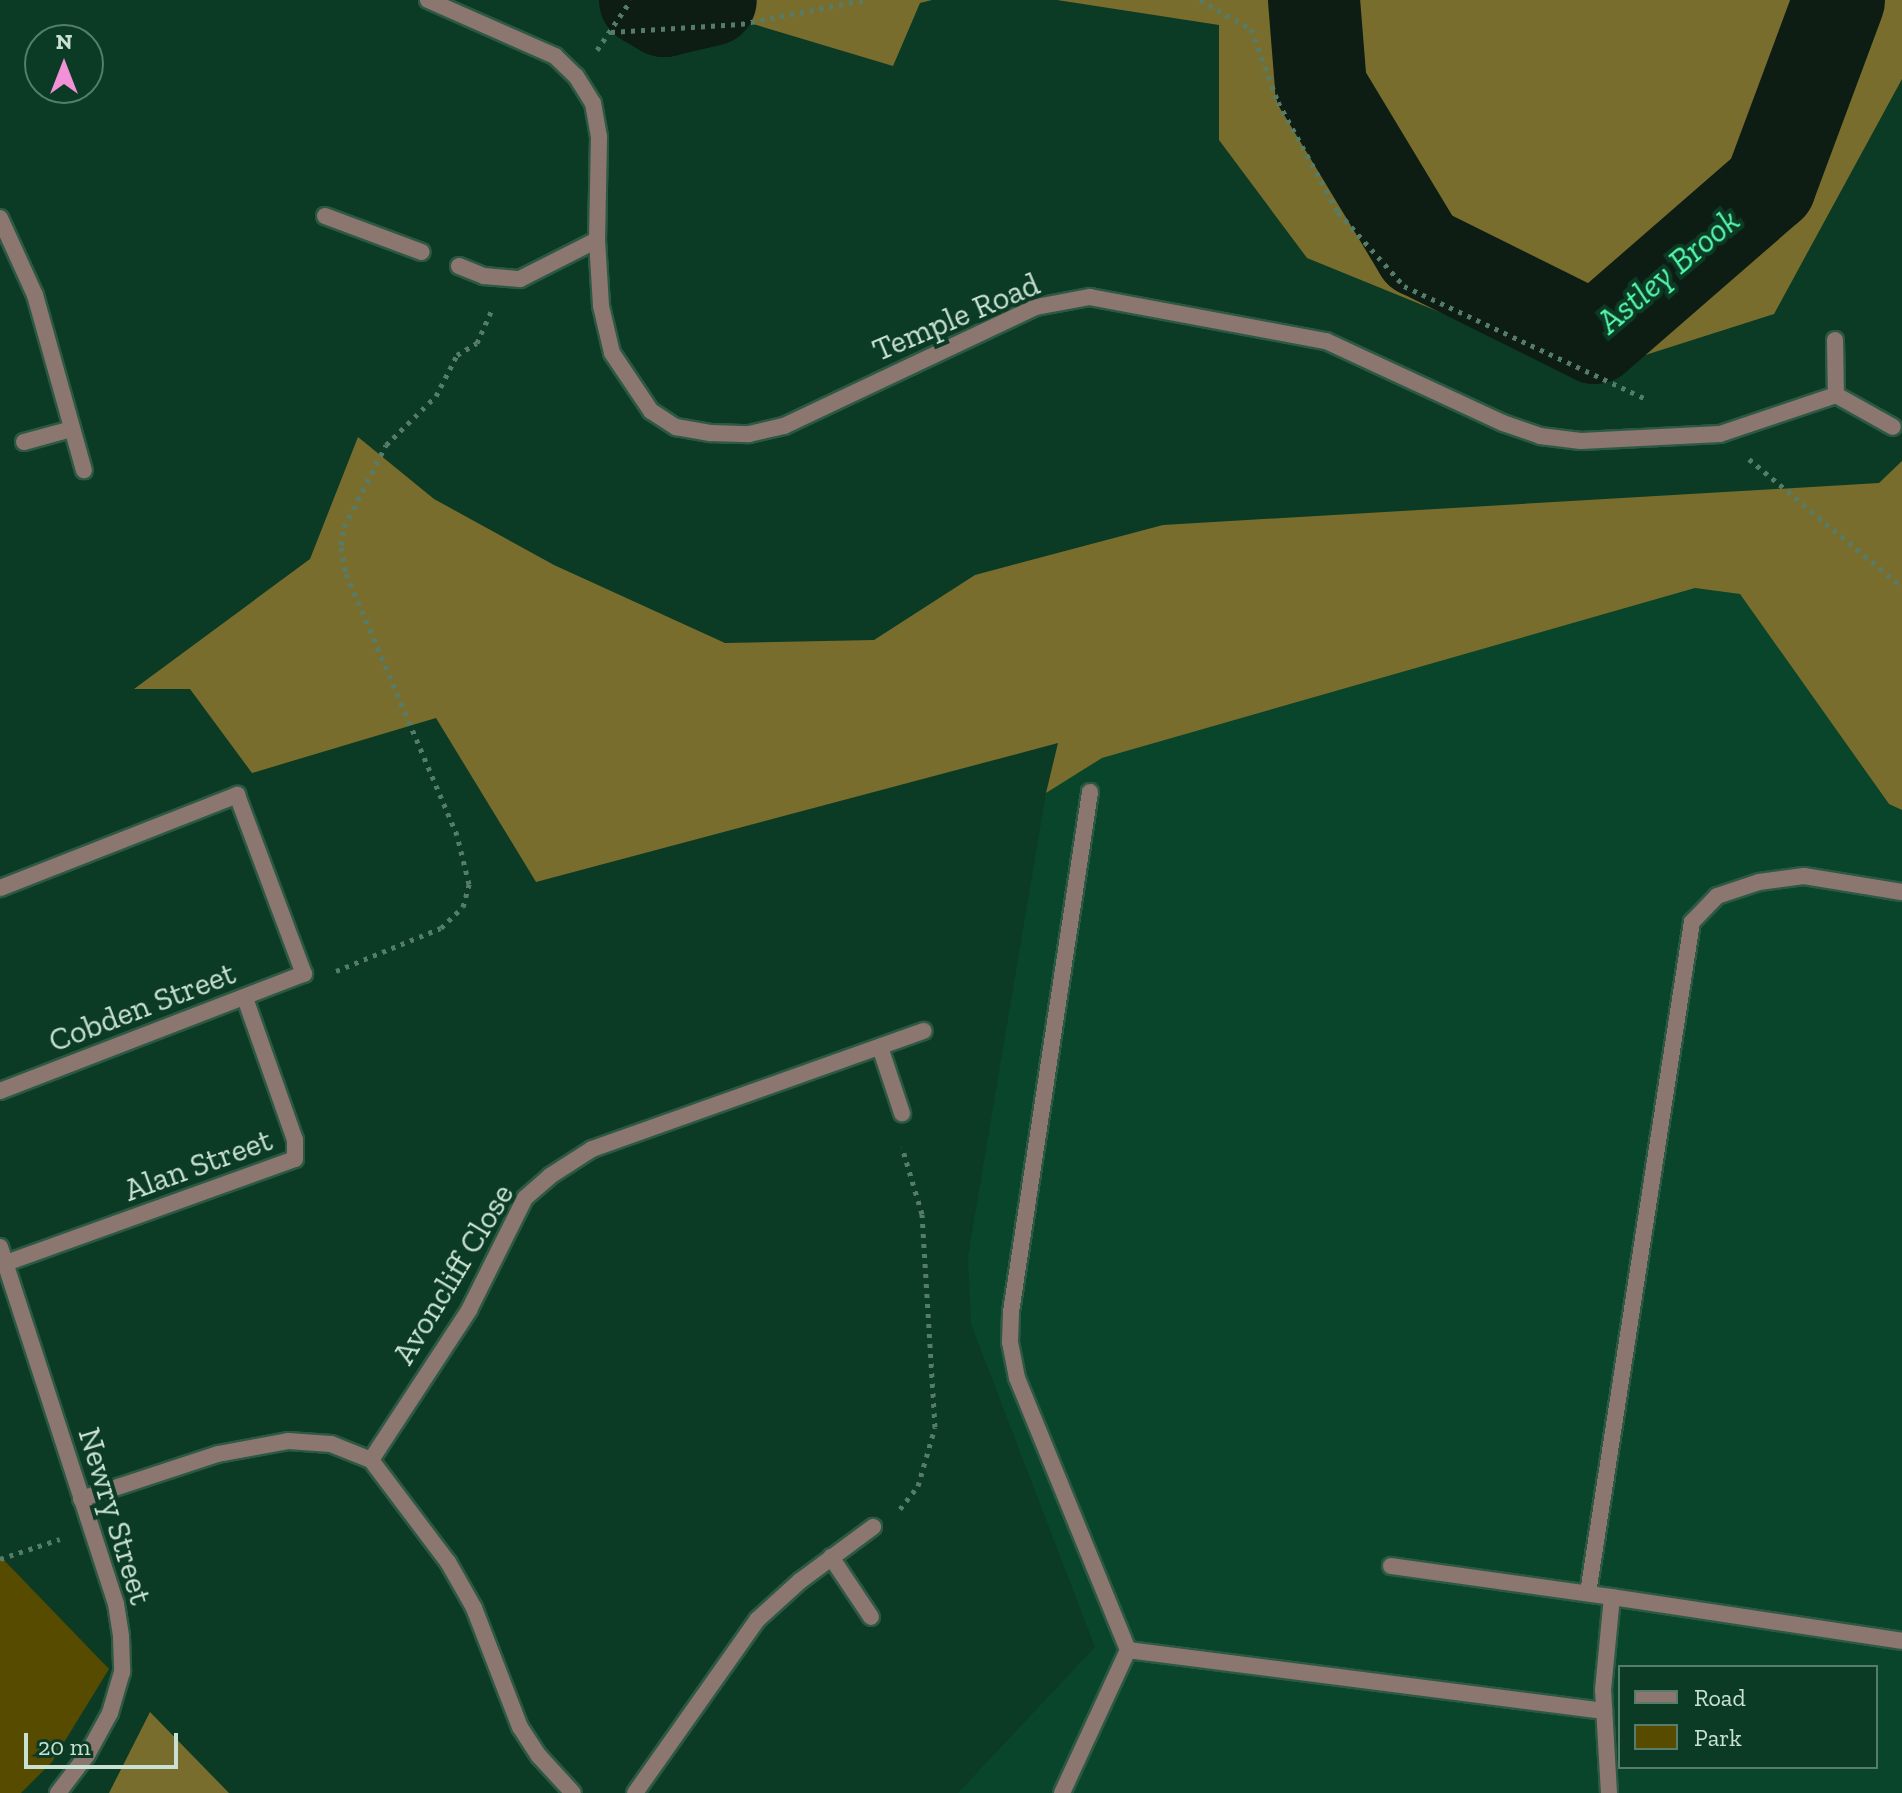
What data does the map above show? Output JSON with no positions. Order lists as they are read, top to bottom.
{
  "streets": {
    "street": [
      "Temple Road",
      "Cobden Street",
      "Alan Street",
      "Avoncliff Close",
      "Newry Street"
    ]
  },
  "crossings": [
    ["Cobden Street", "Alan Street"],
    ["Alan Street", "Newry Street"]
  ],
  "water": ["Astley Brook"],
  "legend": ["Road", "Park"],
  "scale_bar": "20 m",
  "north": "top"
}
